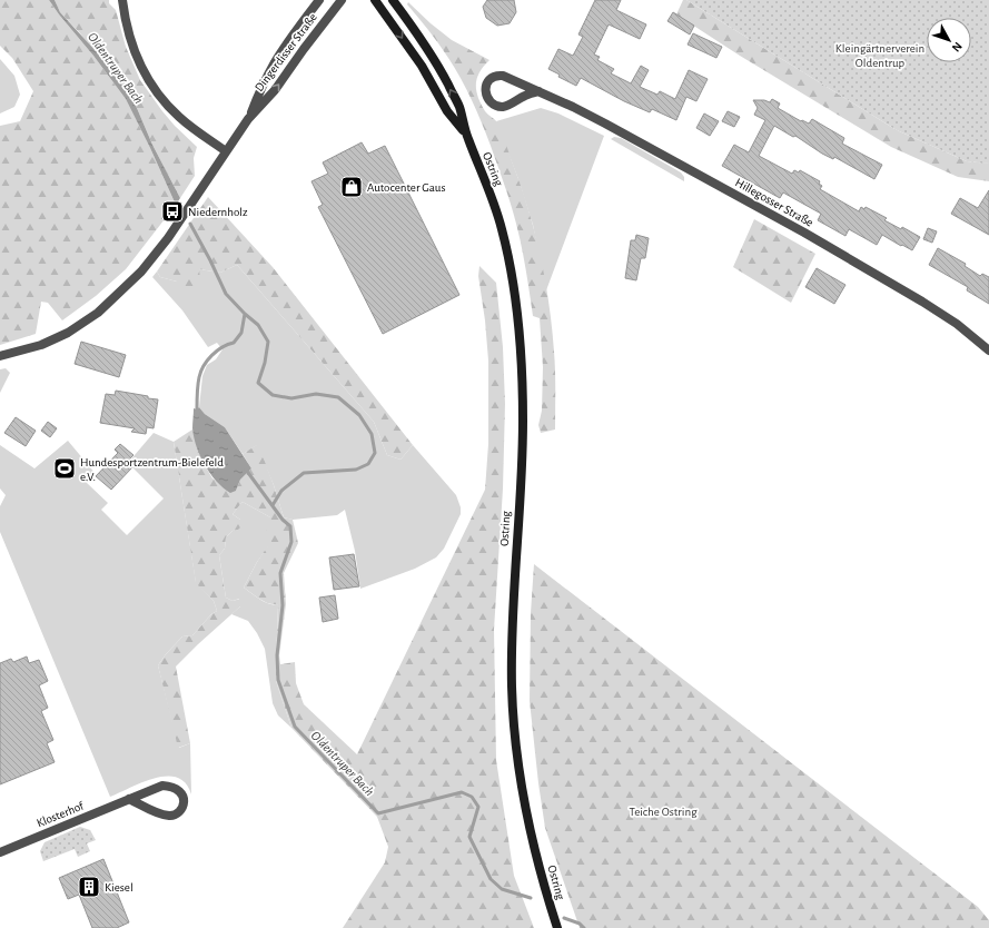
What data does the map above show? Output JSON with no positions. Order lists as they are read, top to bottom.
{
  "streets": {
    "main road": ["Ostring"],
    "street": ["Dingerdisser Straße", "Hillegosser Straße", "Klosterhof"]
  },
  "water": ["Oldentruper Bach"],
  "parks": ["Kleingärtnerverein Oldentrup", "Teiche Ostring"],
  "places": {
    "shop": ["Autocenter Gaus"],
    "bus stop": ["Niedernholz"],
    "sports": ["Hundesportzentrum-Bielefeld e.V."],
    "building": ["Kiesel"]
  },
  "north": "bottom right"
}
